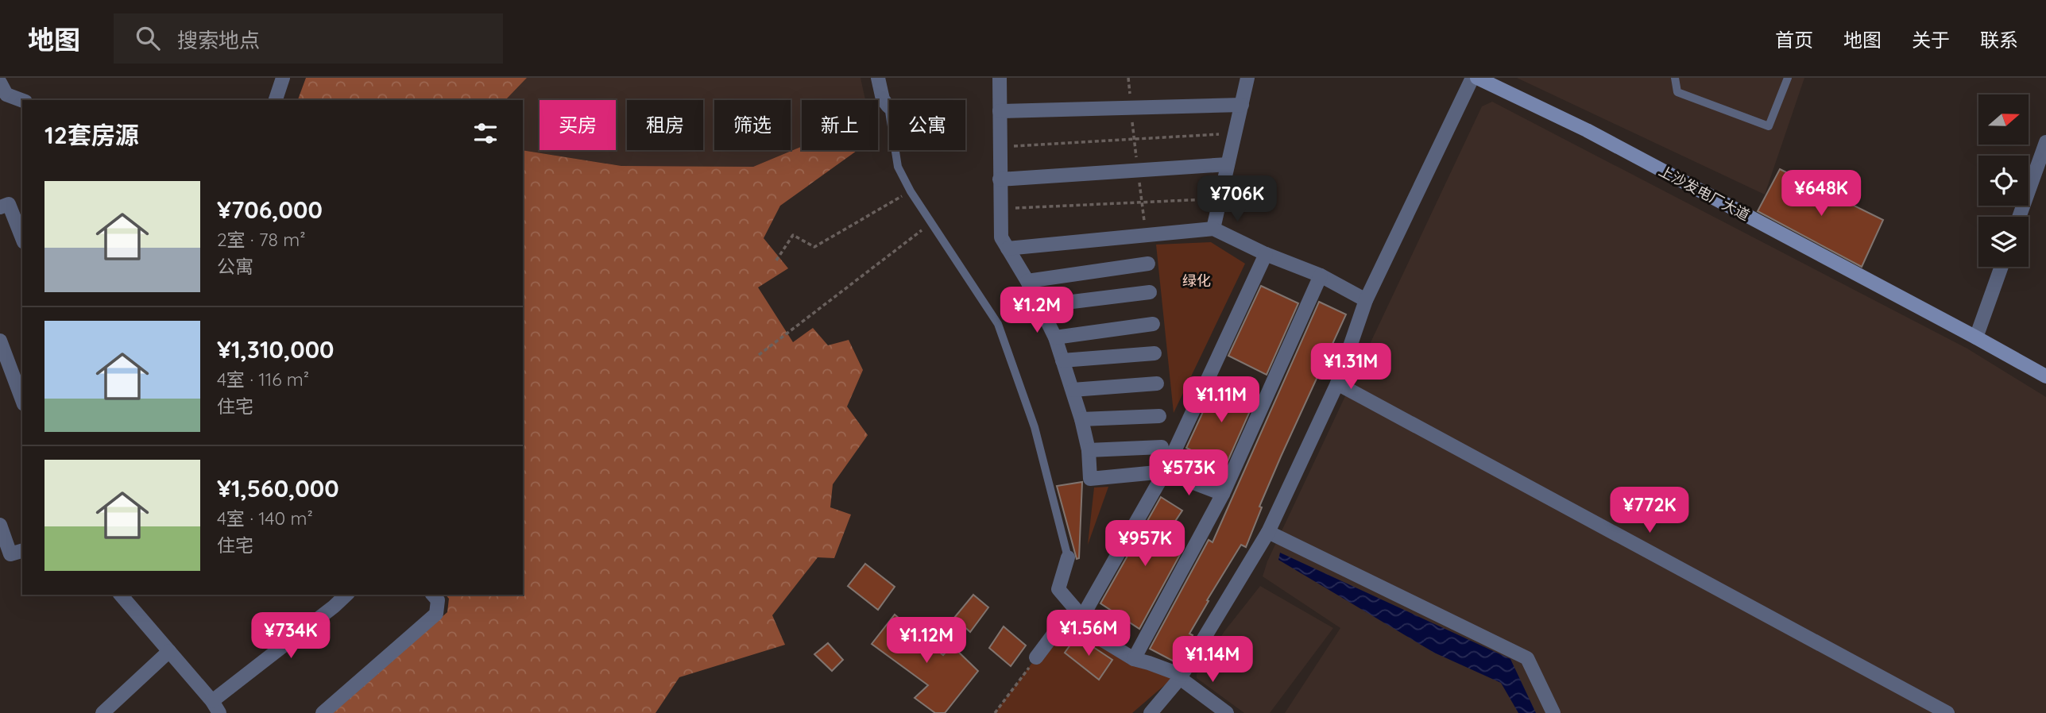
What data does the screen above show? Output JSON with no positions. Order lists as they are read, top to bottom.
{
  "streets": {
    "main road": ["上沙发电厂大道"]
  },
  "parks": ["绿化"],
  "north": "right",
  "page": {
    "header": "地图",
    "search": "搜索地点",
    "nav": [
      "首页",
      "地图",
      "关于",
      "联系"
    ],
    "chip": [
      "买房",
      "租房",
      "筛选",
      "新上",
      "公寓"
    ],
    "heading": "12套房源",
    "list": [
      {
        "name": "¥706,000",
        "note": "2室 · 78 m² · 公寓"
      },
      {
        "name": "¥1,310,000",
        "note": "4室 · 116 m² · 住宅"
      },
      {
        "name": "¥1,560,000",
        "note": "4室 · 140 m² · 住宅"
      }
    ],
    "price": [
      "¥648K",
      "¥706K",
      "¥1.2M",
      "¥1.31M",
      "¥1.11M",
      "¥573K",
      "¥772K",
      "¥957K",
      "¥1.56M",
      "¥734K",
      "¥1.12M",
      "¥1.14M"
    ]
  }
}
